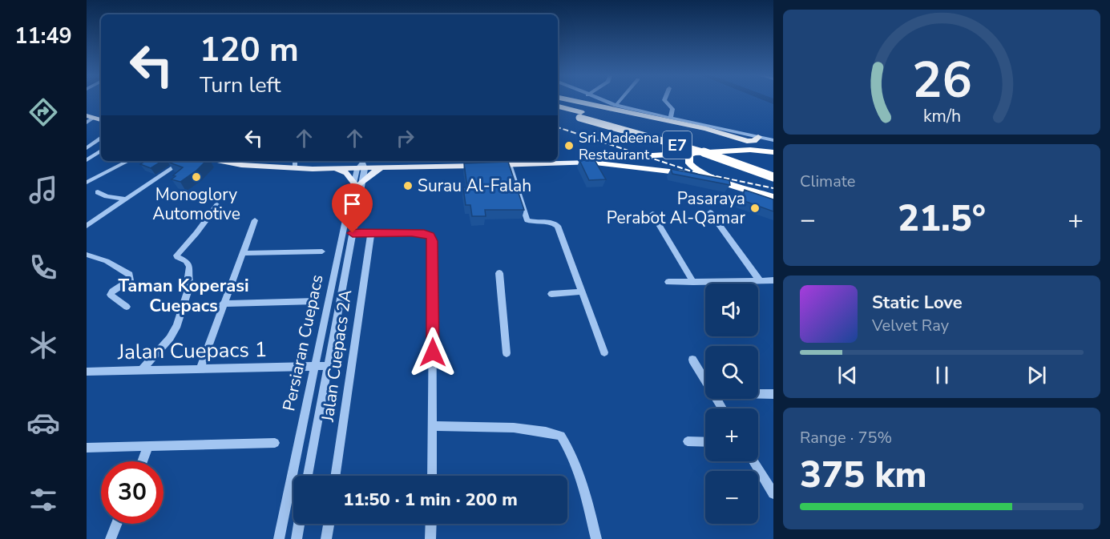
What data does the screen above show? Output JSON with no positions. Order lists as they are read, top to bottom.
{
  "streets": {
    "highway": ["E7"],
    "street": ["Persiaran Cuepacs", "Jalan Cuepacs 1", "Jalan Cuepacs 2A"]
  },
  "crossings": [
    ["Persiaran Cuepacs", "Jalan Cuepacs 1"]
  ],
  "districts": ["Taman Koperasi Cuepacs"],
  "places": [
    "Sri Madeena Restaurant",
    "Monoglory Automotive",
    "Surau Al-Falah",
    "Pasaraya Perabot Al-Qamar"
  ],
  "page": {
    "tabs": "11:49",
    "turn": ["120 m", "Turn left"],
    "tile": [
      "Climate",
      ["Range · 75%", "375 km"]
    ],
    "heat": ["−", "21.5°", "+"],
    "map_buttons": ["+", "−"],
    "song": ["Static Love", "Velvet Ray"],
    "limit": "30",
    "trip": "11:50 · 1 min · 200 m",
    "gauge": ["26", "km/h"]
  }
}
